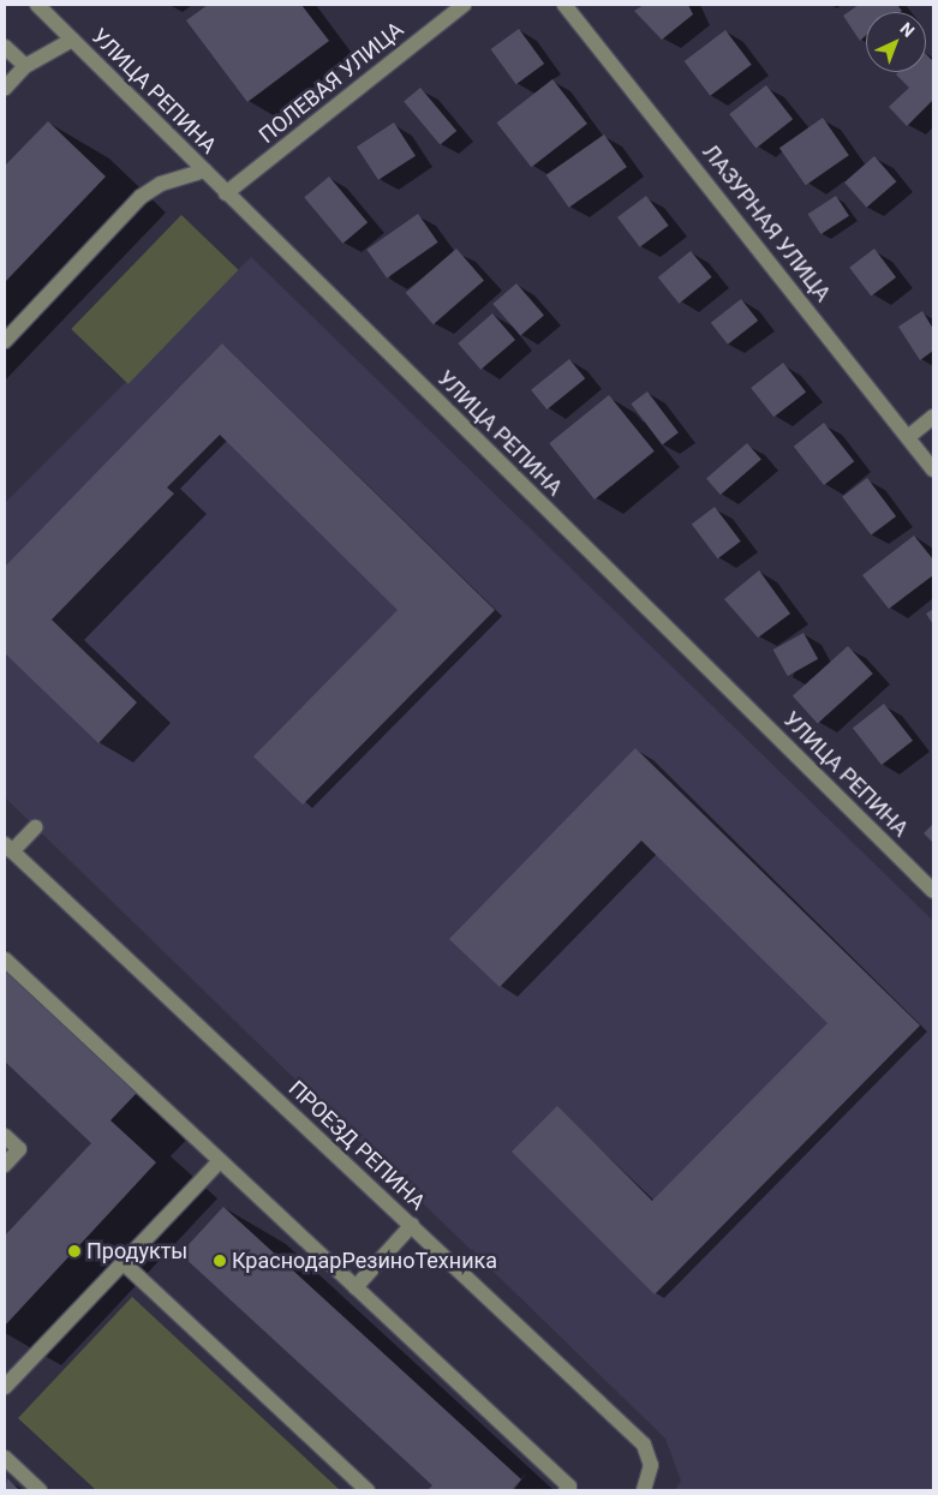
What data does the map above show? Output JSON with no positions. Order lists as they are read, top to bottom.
{
  "streets": {
    "street": [
      "ПОЛЕВАЯ УЛИЦА",
      "УЛИЦА РЕПИНА",
      "ЛАЗУРНАЯ УЛИЦА",
      "ПРОЕЗД РЕПИНА"
    ]
  },
  "crossings": [
    ["ПОЛЕВАЯ УЛИЦА", "УЛИЦА РЕПИНА"]
  ],
  "places": ["Продукты", "КраснодарРезиноТехника"],
  "north": "top right"
}
